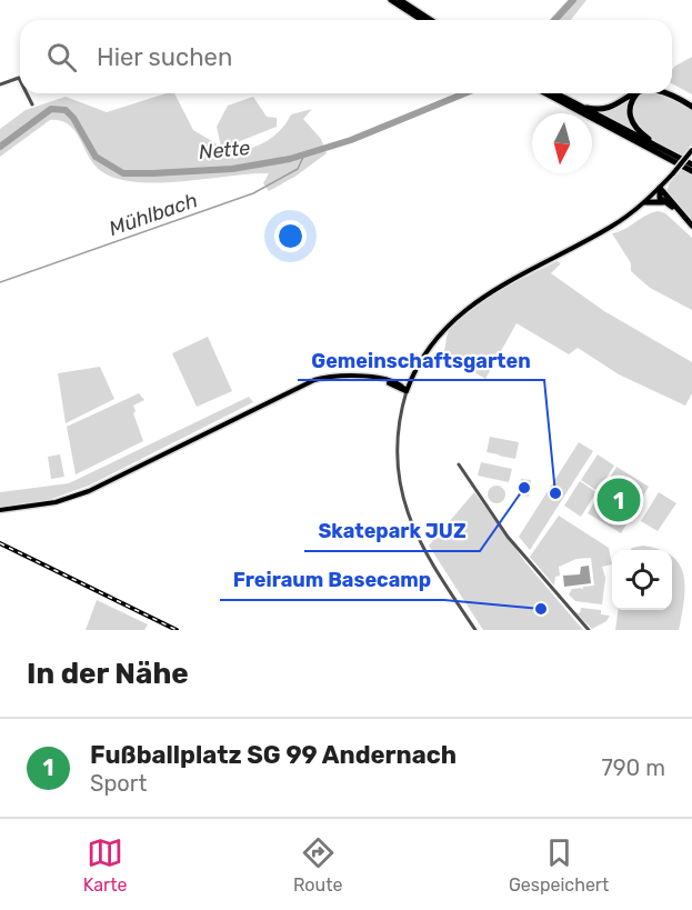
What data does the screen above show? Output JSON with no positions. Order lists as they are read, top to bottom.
{
  "water": ["Nette", "Mühlbach"],
  "places": ["Skatepark JUZ", "Gemeinschaftsgarten", "Freiraum Basecamp"],
  "north": "bottom",
  "page": {
    "search": "Hier suchen",
    "pins": "1",
    "heading": "In der Nähe",
    "list": [
      {
        "mark": "1",
        "name": "Fußballplatz SG 99 Andernach",
        "note": "Sport",
        "value": "790 m"
      }
    ],
    "nav": ["Karte", "Route", "Gespeichert"]
  }
}
